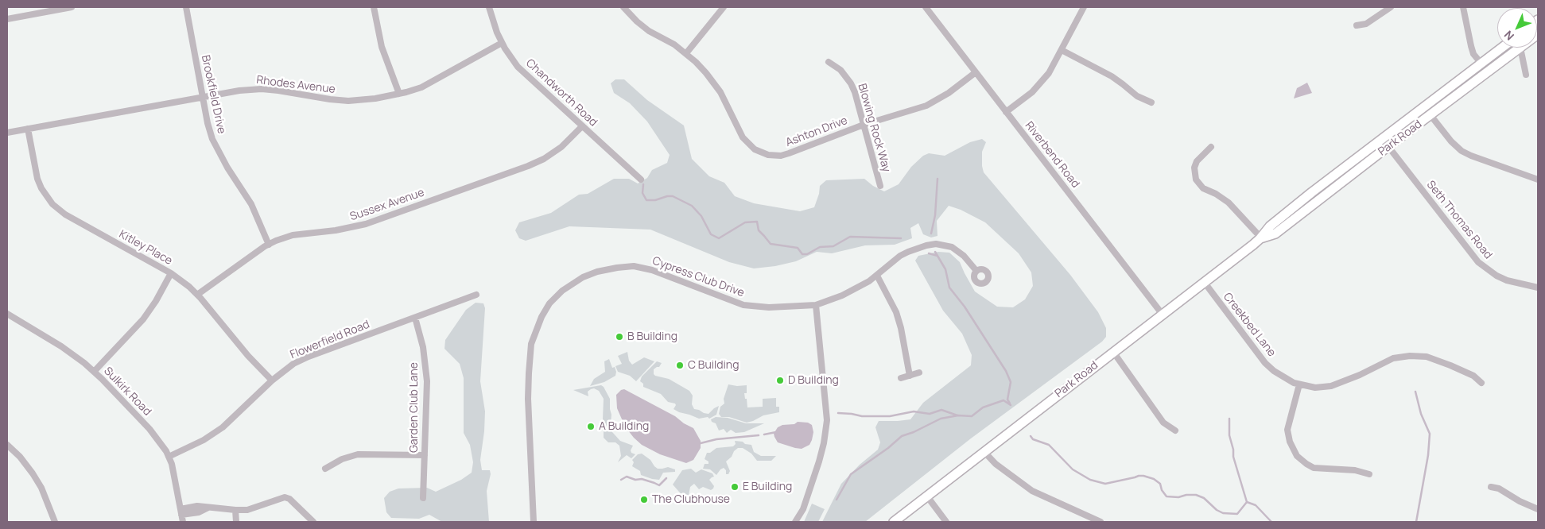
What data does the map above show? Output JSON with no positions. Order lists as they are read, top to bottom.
{
  "streets": {
    "main road": ["Park Road"],
    "street": [
      "Rhodes Avenue",
      "Chandworth Road",
      "Brookfield Drive",
      "Blowing Rock Way",
      "Ashton Drive",
      "Riverbend Road",
      "Sussex Avenue",
      "Seth Thomas Road",
      "Kitley Place",
      "Cypress Club Drive",
      "Creekbed Lane",
      "Flowerfield Road",
      "Sulkirk Road",
      "Garden Club Lane"
    ]
  },
  "crossings": [
    ["Rhodes Avenue", "Chandworth Road"],
    ["Rhodes Avenue", "Brookfield Drive"],
    ["Rhodes Avenue", "Kitley Place"],
    ["Chandworth Road", "Sussex Avenue"],
    ["Brookfield Drive", "Sussex Avenue"],
    ["Blowing Rock Way", "Ashton Drive"],
    ["Ashton Drive", "Riverbend Road"],
    ["Park Road", "Riverbend Road"],
    ["Park Road", "Seth Thomas Road"],
    ["Park Road", "Creekbed Lane"],
    ["Sussex Avenue", "Kitley Place"],
    ["Kitley Place", "Flowerfield Road"],
    ["Flowerfield Road", "Sulkirk Road"],
    ["Flowerfield Road", "Garden Club Lane"]
  ],
  "places": [
    "B Building",
    "C Building",
    "D Building",
    "A Building",
    "E Building",
    "The Clubhouse"
  ],
  "north": "bottom left"
}
